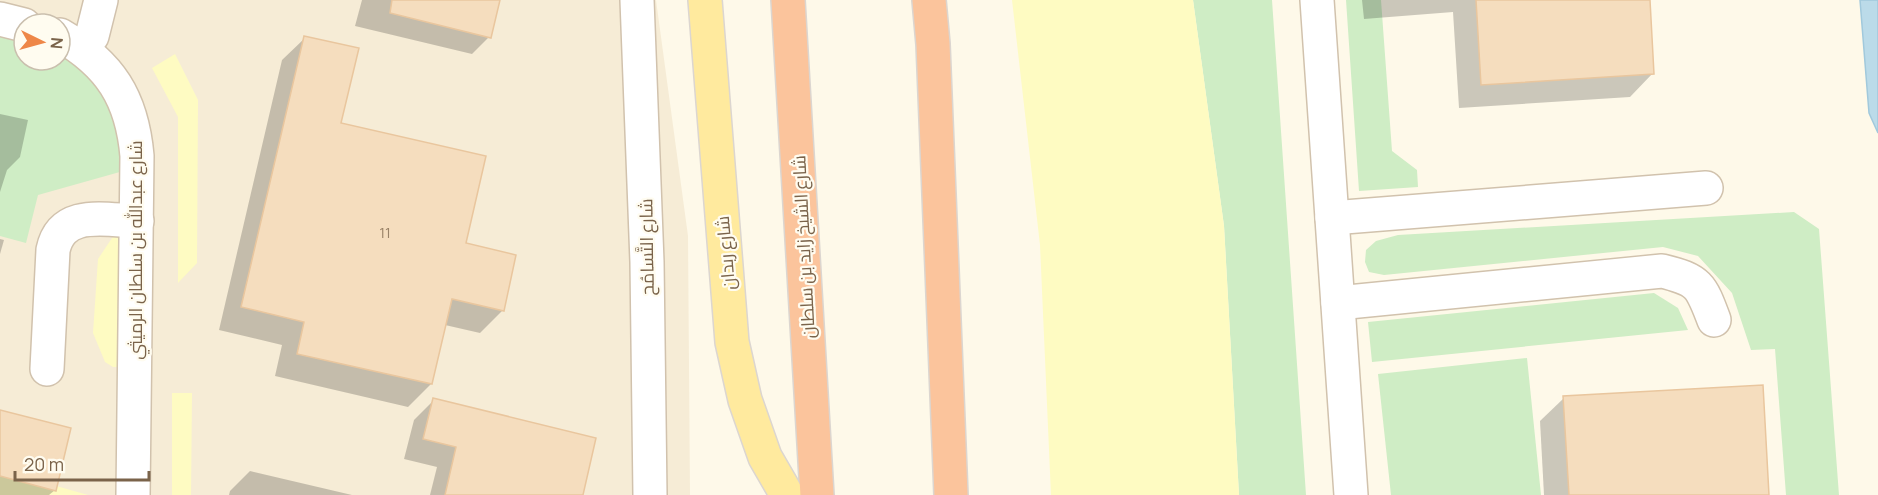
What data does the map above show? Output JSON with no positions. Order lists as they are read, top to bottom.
{
  "streets": {
    "highway": ["شارع الشيخ زايد بن سلطان"],
    "main road": ["شارع ربدان"],
    "street": ["شارع التَّسامُح", "شارع عبدالله بن سلطان الرميثي"]
  },
  "house_numbers": ["11"],
  "scale_bar": "20 m",
  "north": "right"
}
